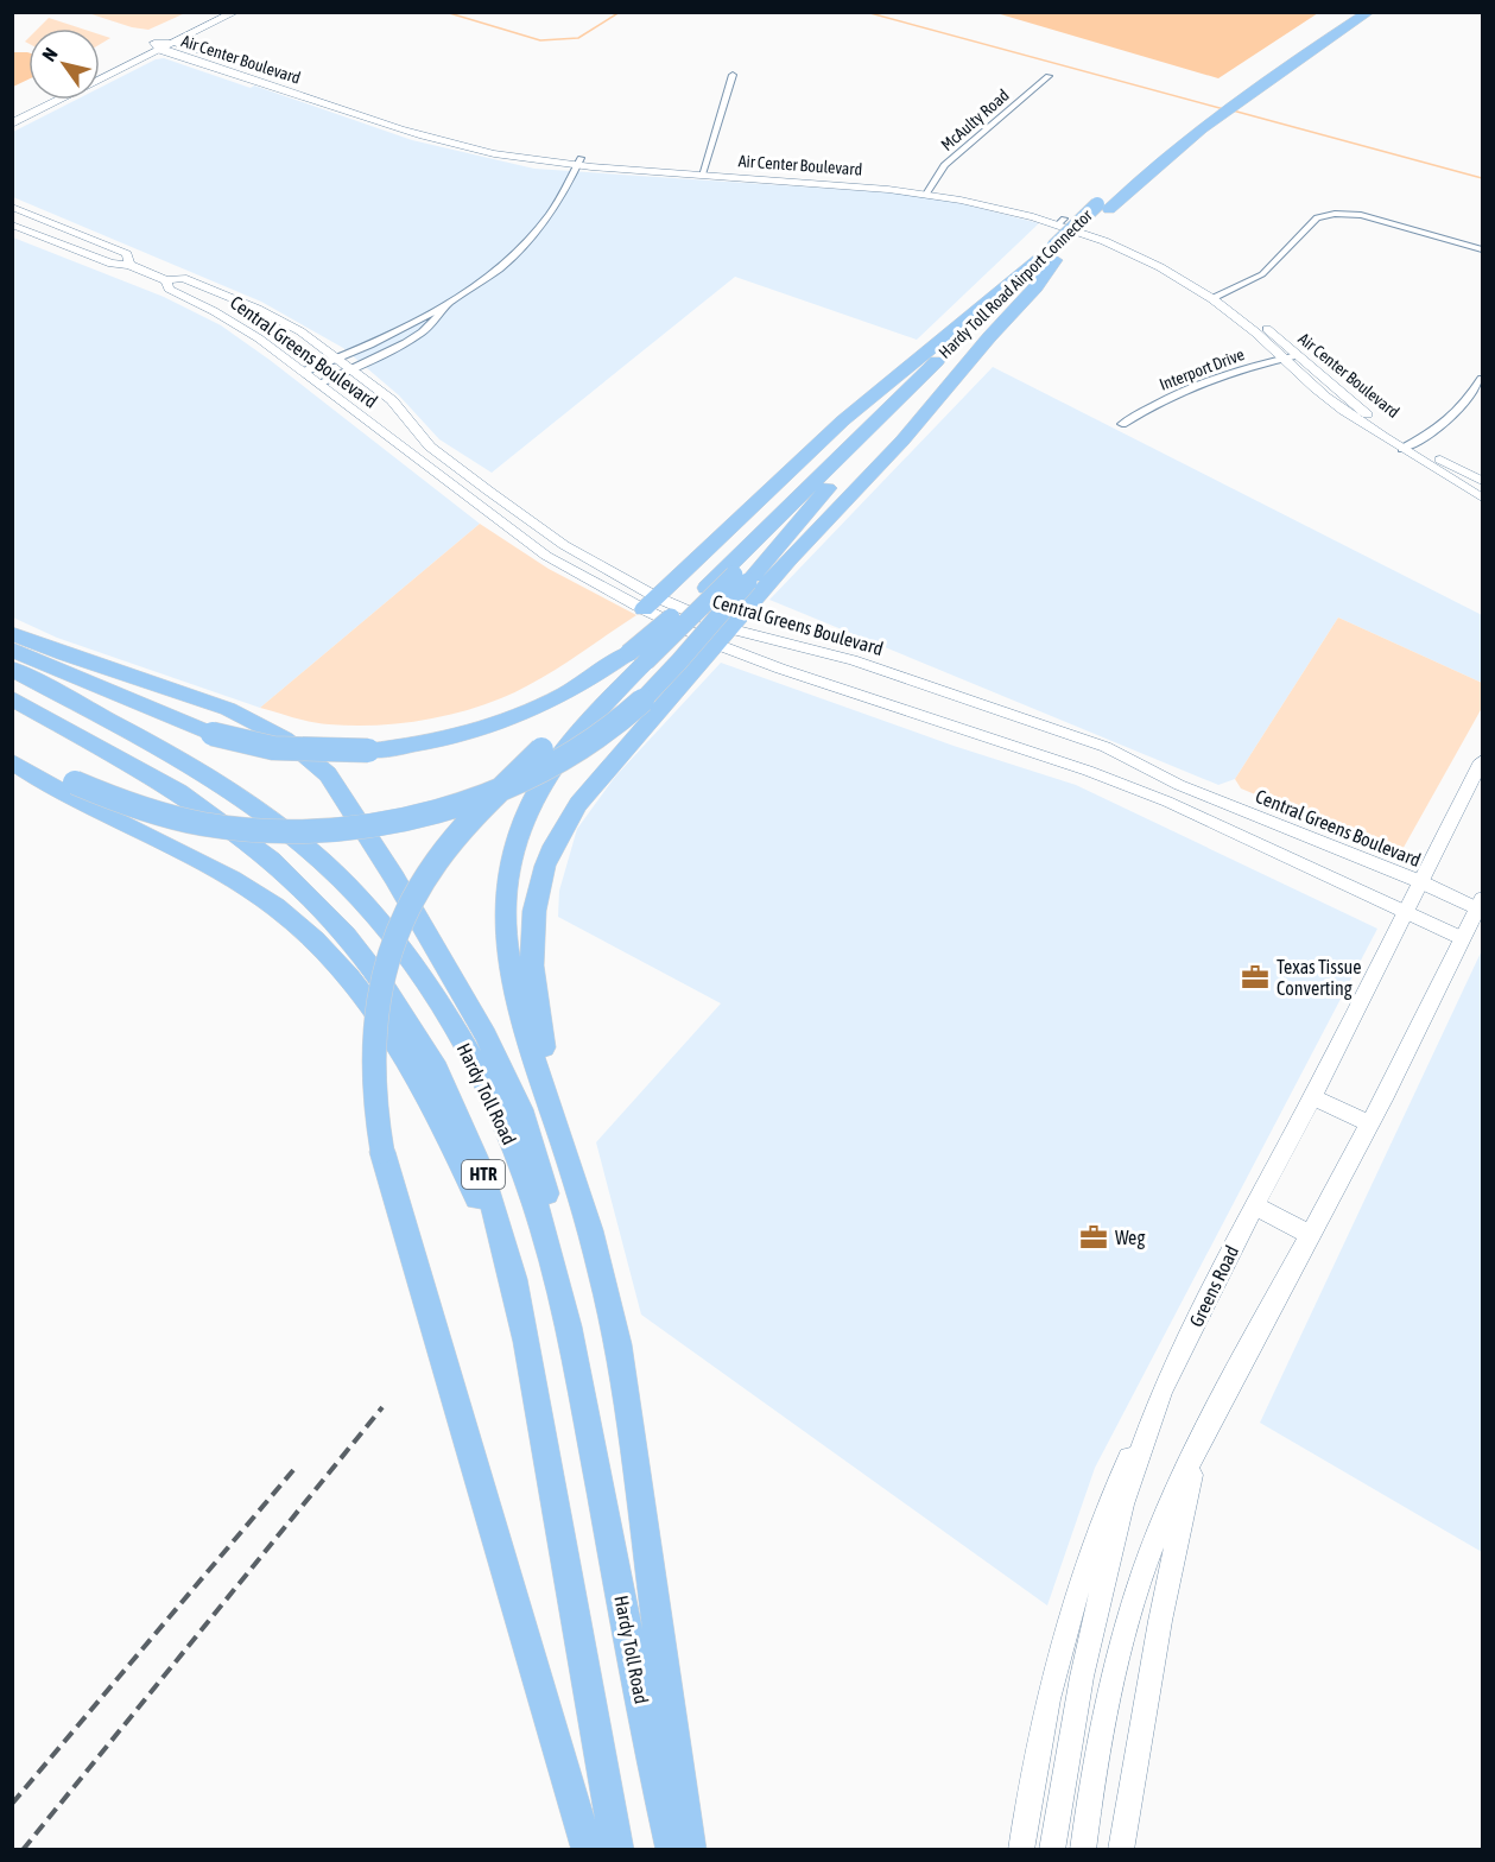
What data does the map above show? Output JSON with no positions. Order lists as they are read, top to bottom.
{
  "streets": {
    "highway": ["Hardy Toll Road Airport Connector", "Hardy Toll Road", "HTR"],
    "main road": ["Greens Road"],
    "street": [
      "Air Center Boulevard",
      "McAulty Road",
      "Central Greens Boulevard",
      "Interport Drive"
    ]
  },
  "crossings": [
    ["Air Center Boulevard", "McAulty Road"],
    ["Air Center Boulevard", "Interport Drive"],
    ["Central Greens Boulevard", "Greens Road"]
  ],
  "places": {
    "office": ["Texas Tissue Converting", "Weg"]
  },
  "north": "top left"
}
